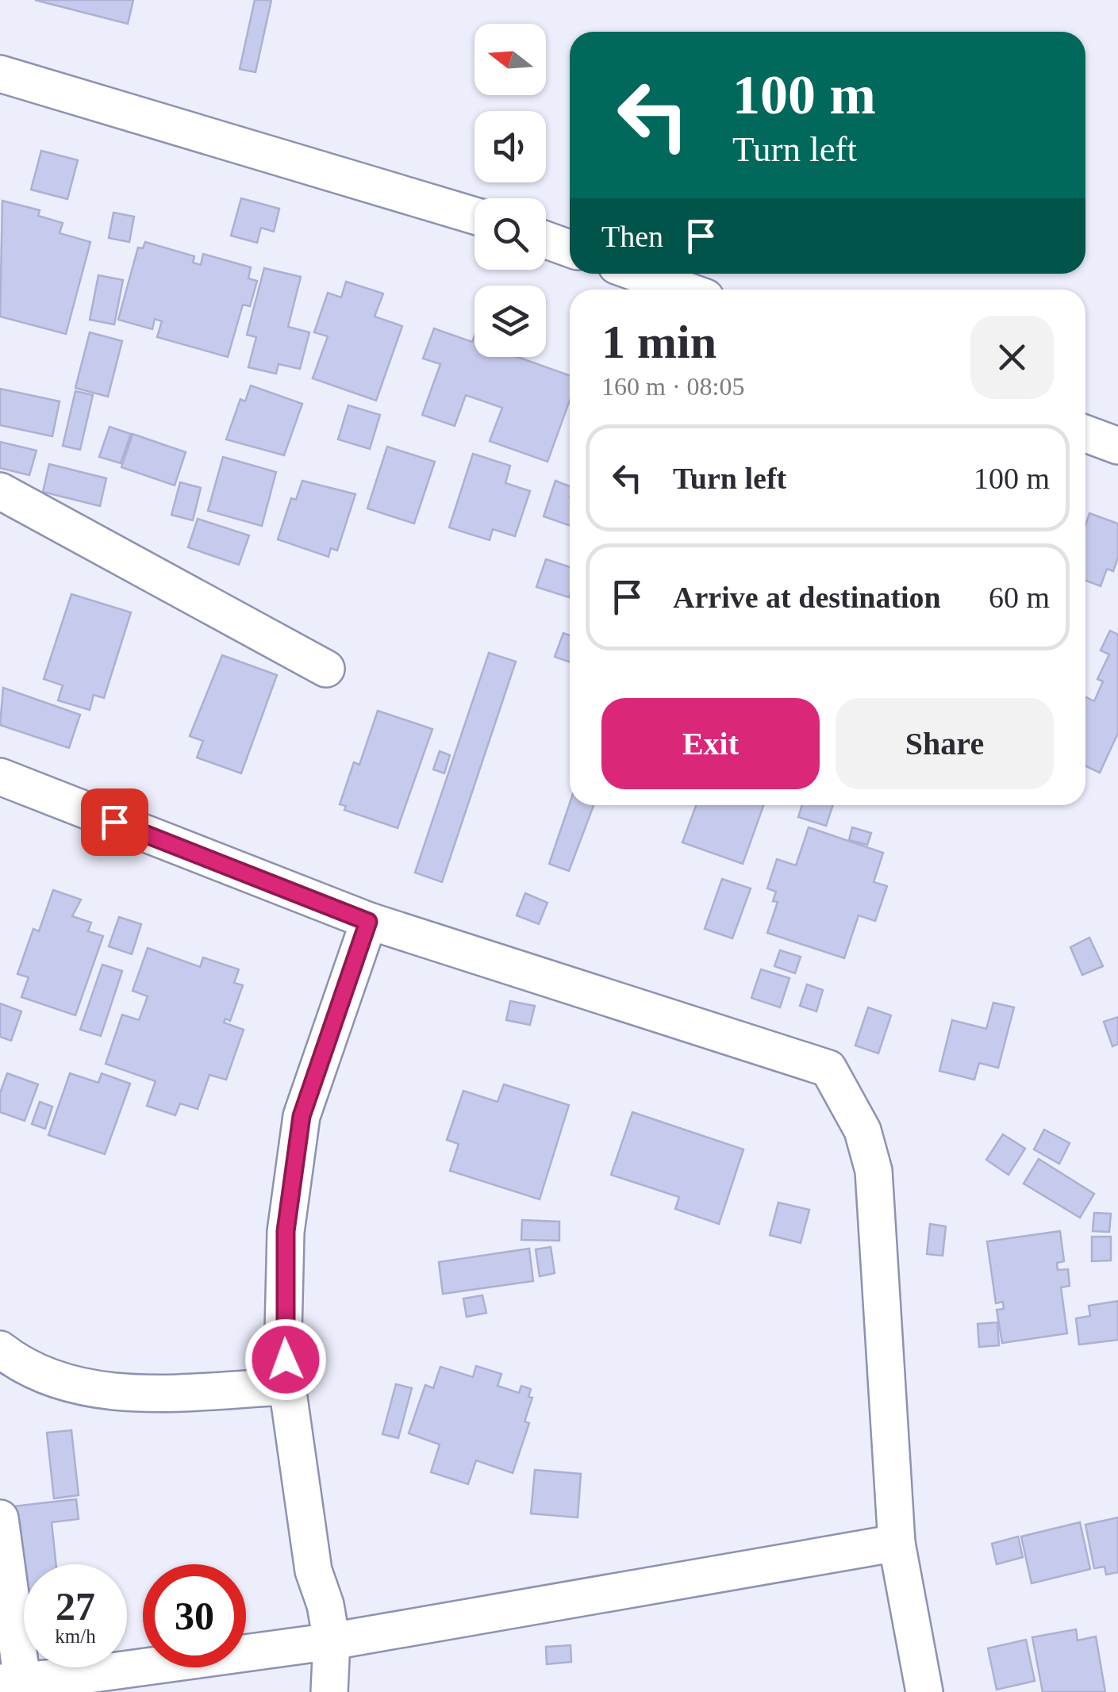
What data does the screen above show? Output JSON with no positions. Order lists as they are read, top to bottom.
{
  "north": "left",
  "page": {
    "turn": ["100 m", "Turn left"],
    "then": "Then",
    "heading": ["1 min", "160 m · 08:05"],
    "list": [
      {
        "name": "Turn left",
        "value": "100 m"
      },
      {
        "name": "Arrive at destination",
        "value": "60 m"
      }
    ],
    "buttons": ["Exit", "Share"],
    "speed": "27 km/h",
    "limit": "30"
  }
}
